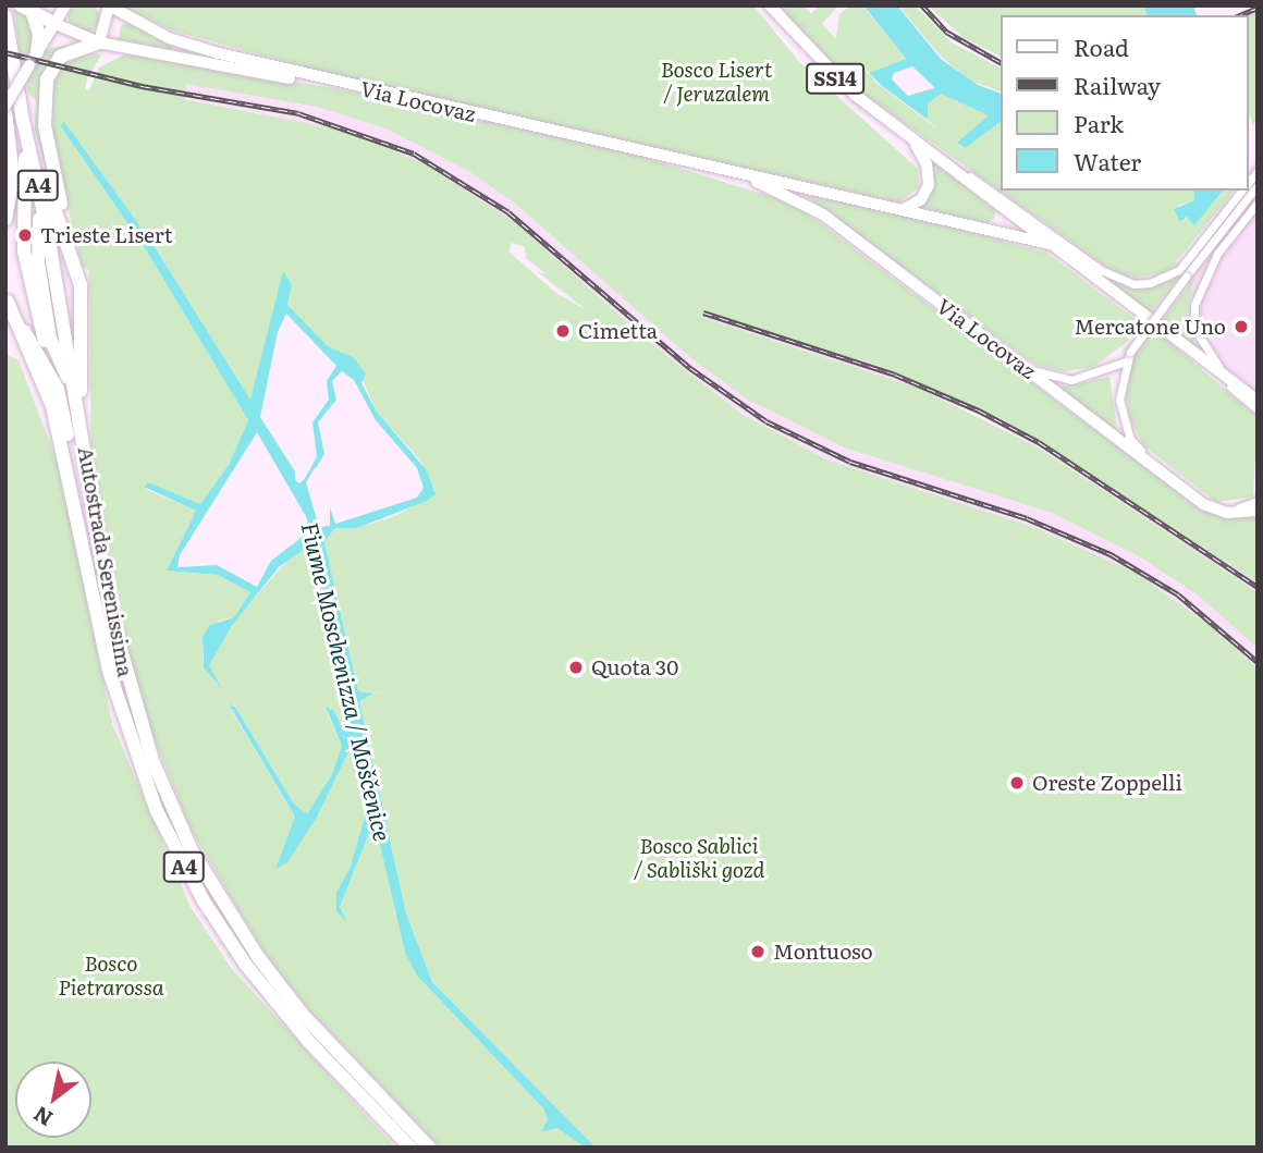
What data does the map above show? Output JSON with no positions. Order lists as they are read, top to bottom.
{
  "streets": {
    "highway": ["A4", "Autostrada Serenissima"],
    "main road": ["SS14", "Via Locovaz"]
  },
  "crossings": [
    ["SS14", "Via Locovaz"],
    ["A4", "Autostrada Serenissima"]
  ],
  "water": ["Fiume Moschenizza / Moščenice"],
  "parks": ["Bosco Lisert / Jeruzalem", "Bosco Sablici / Sabliški gozd", "Bosco Pietrarossa"],
  "places": [
    "Trieste Lisert",
    "Mercatone Uno",
    "Cimetta",
    "Quota 30",
    "Oreste Zoppelli",
    "Montuoso"
  ],
  "legend": [
    "Road",
    "Railway",
    "Park",
    "Water"
  ],
  "north": "bottom left"
}
